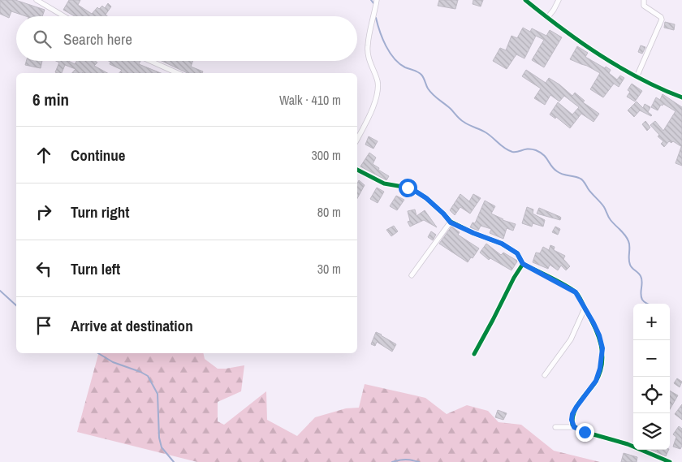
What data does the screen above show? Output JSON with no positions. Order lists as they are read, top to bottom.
{
  "page": {
    "search": "Search here",
    "heading": ["6 min", "Walk · 410 m"],
    "list": [
      ["Continue", "300 m"],
      ["Turn right", "80 m"],
      ["Turn left", "30 m"],
      "Arrive at destination"
    ],
    "map_buttons": ["+", "−"]
  }
}
